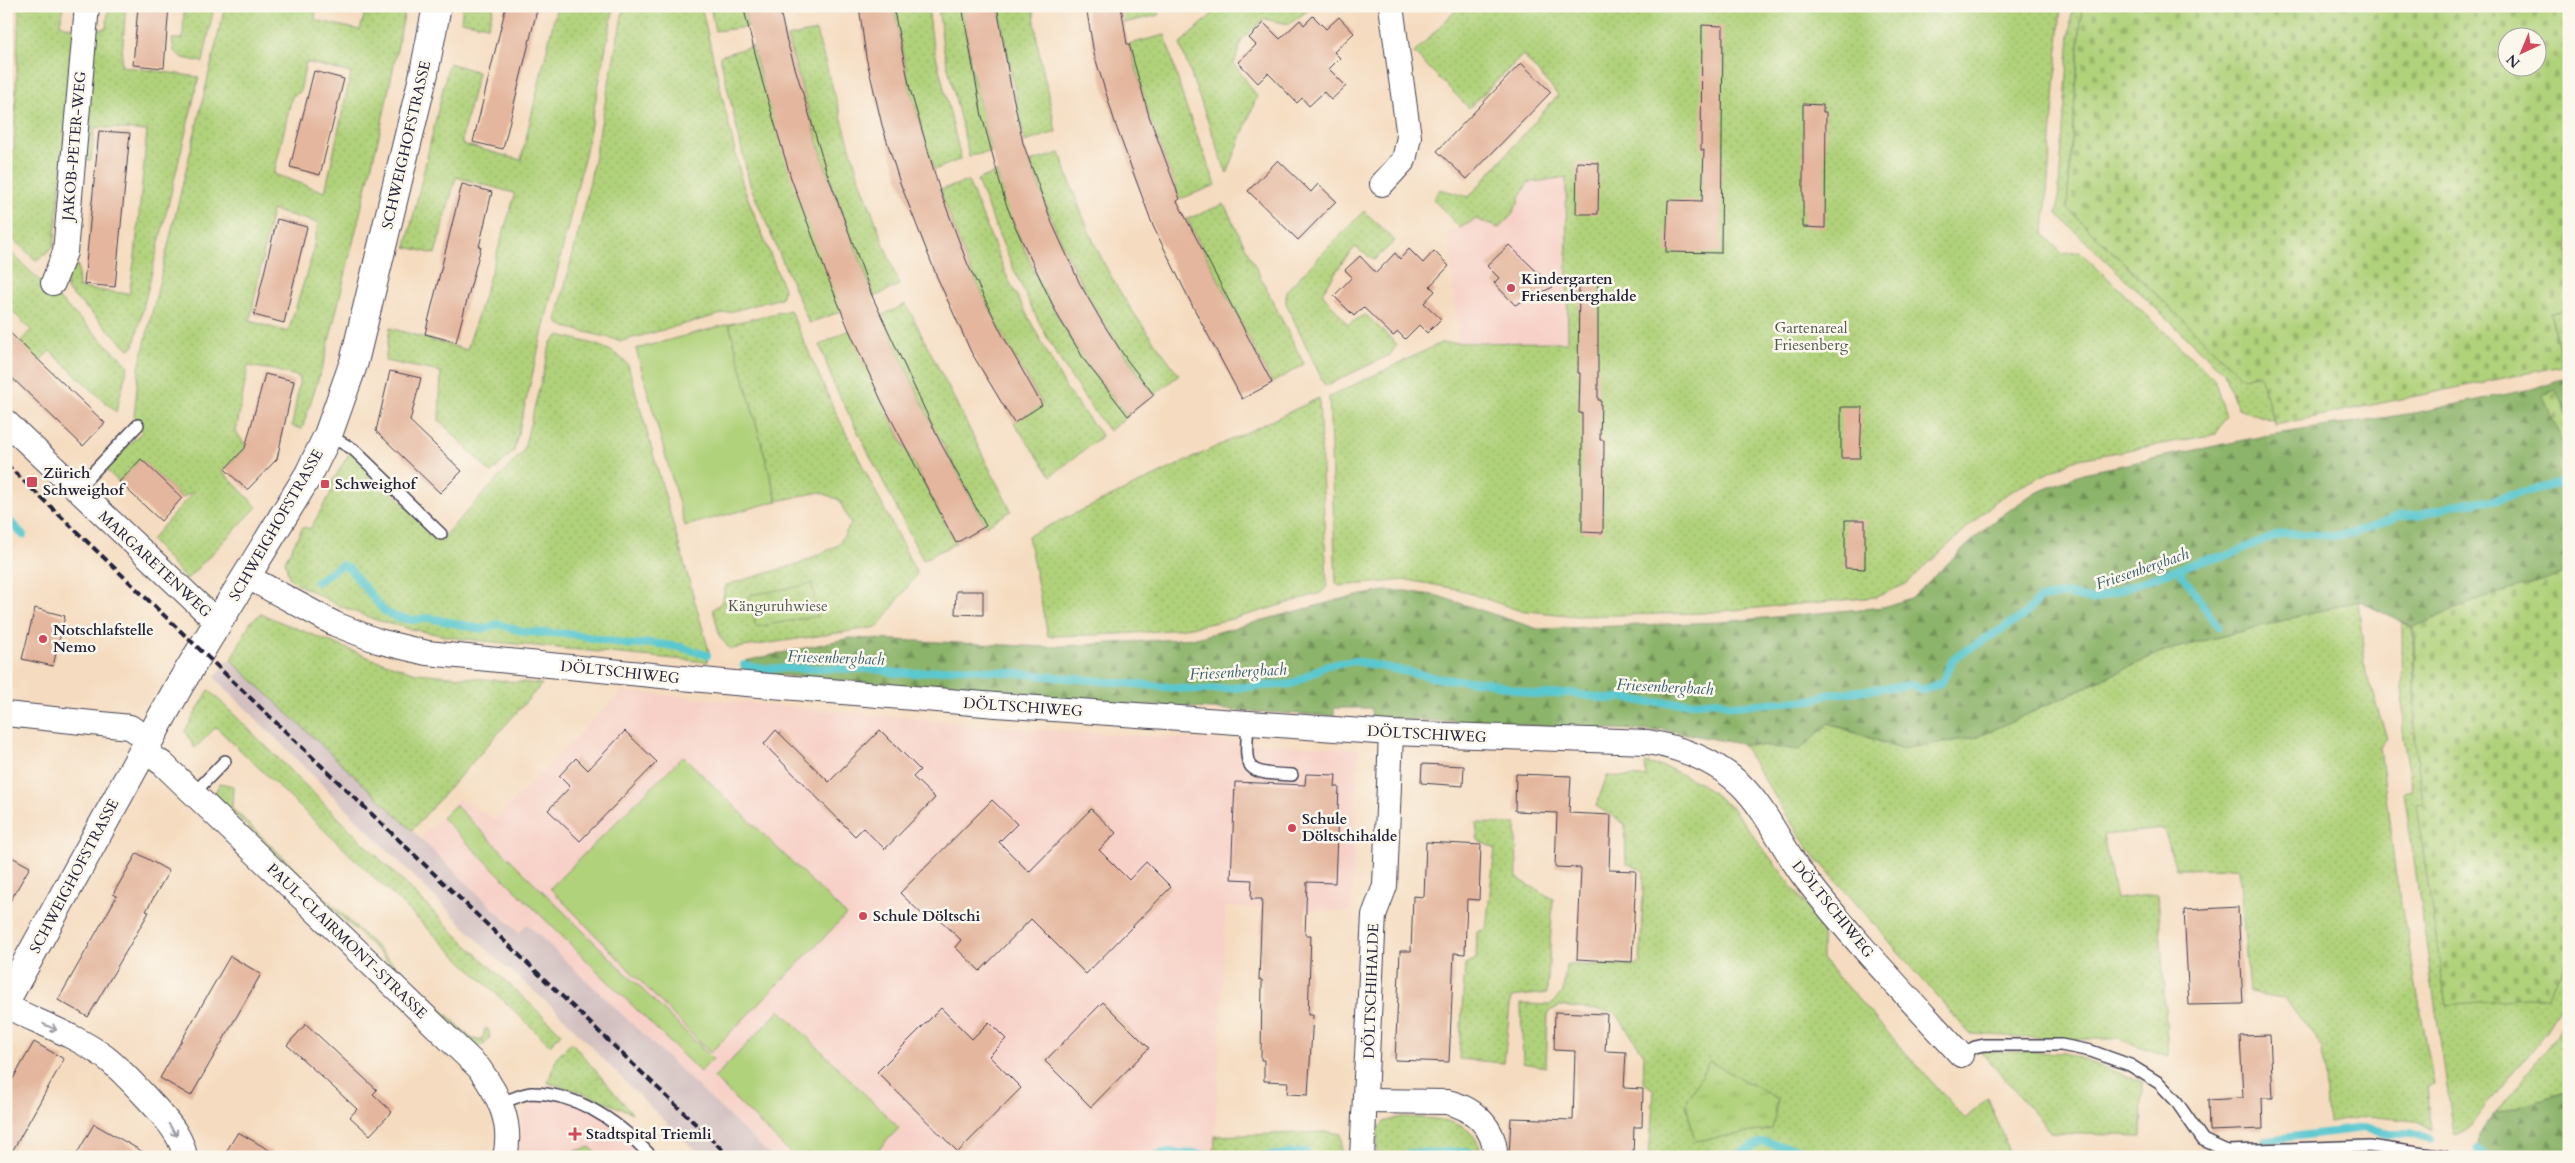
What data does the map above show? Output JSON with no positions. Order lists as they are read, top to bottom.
{
  "streets": {
    "main road": ["SCHWEIGHOFSTRASSE"],
    "street": [
      "JAKOB-PETER-WEG",
      "MARGARETENWEG",
      "DÖLTSCHIWEG",
      "PAUL-CLAIRMONT-STRASSE",
      "DÖLTSCHIHALDE"
    ]
  },
  "crossings": [
    ["SCHWEIGHOFSTRASSE", "MARGARETENWEG"],
    ["SCHWEIGHOFSTRASSE", "DÖLTSCHIWEG"],
    ["SCHWEIGHOFSTRASSE", "PAUL-CLAIRMONT-STRASSE"],
    ["DÖLTSCHIWEG", "DÖLTSCHIHALDE"]
  ],
  "water": ["Friesenbergbach"],
  "parks": ["Gartenareal Friesenberg", "Känguruhwiese"],
  "places": {
    "other": [
      "Kindergarten Friesenberghalde",
      "Notschlafstelle Nemo",
      "Schule Döltschihalde",
      "Schule Döltschi"
    ],
    "transit": ["Zürich Schweighof", "Schweighof"],
    "health": ["Stadtspital Triemli"]
  },
  "north": "bottom left"
}
